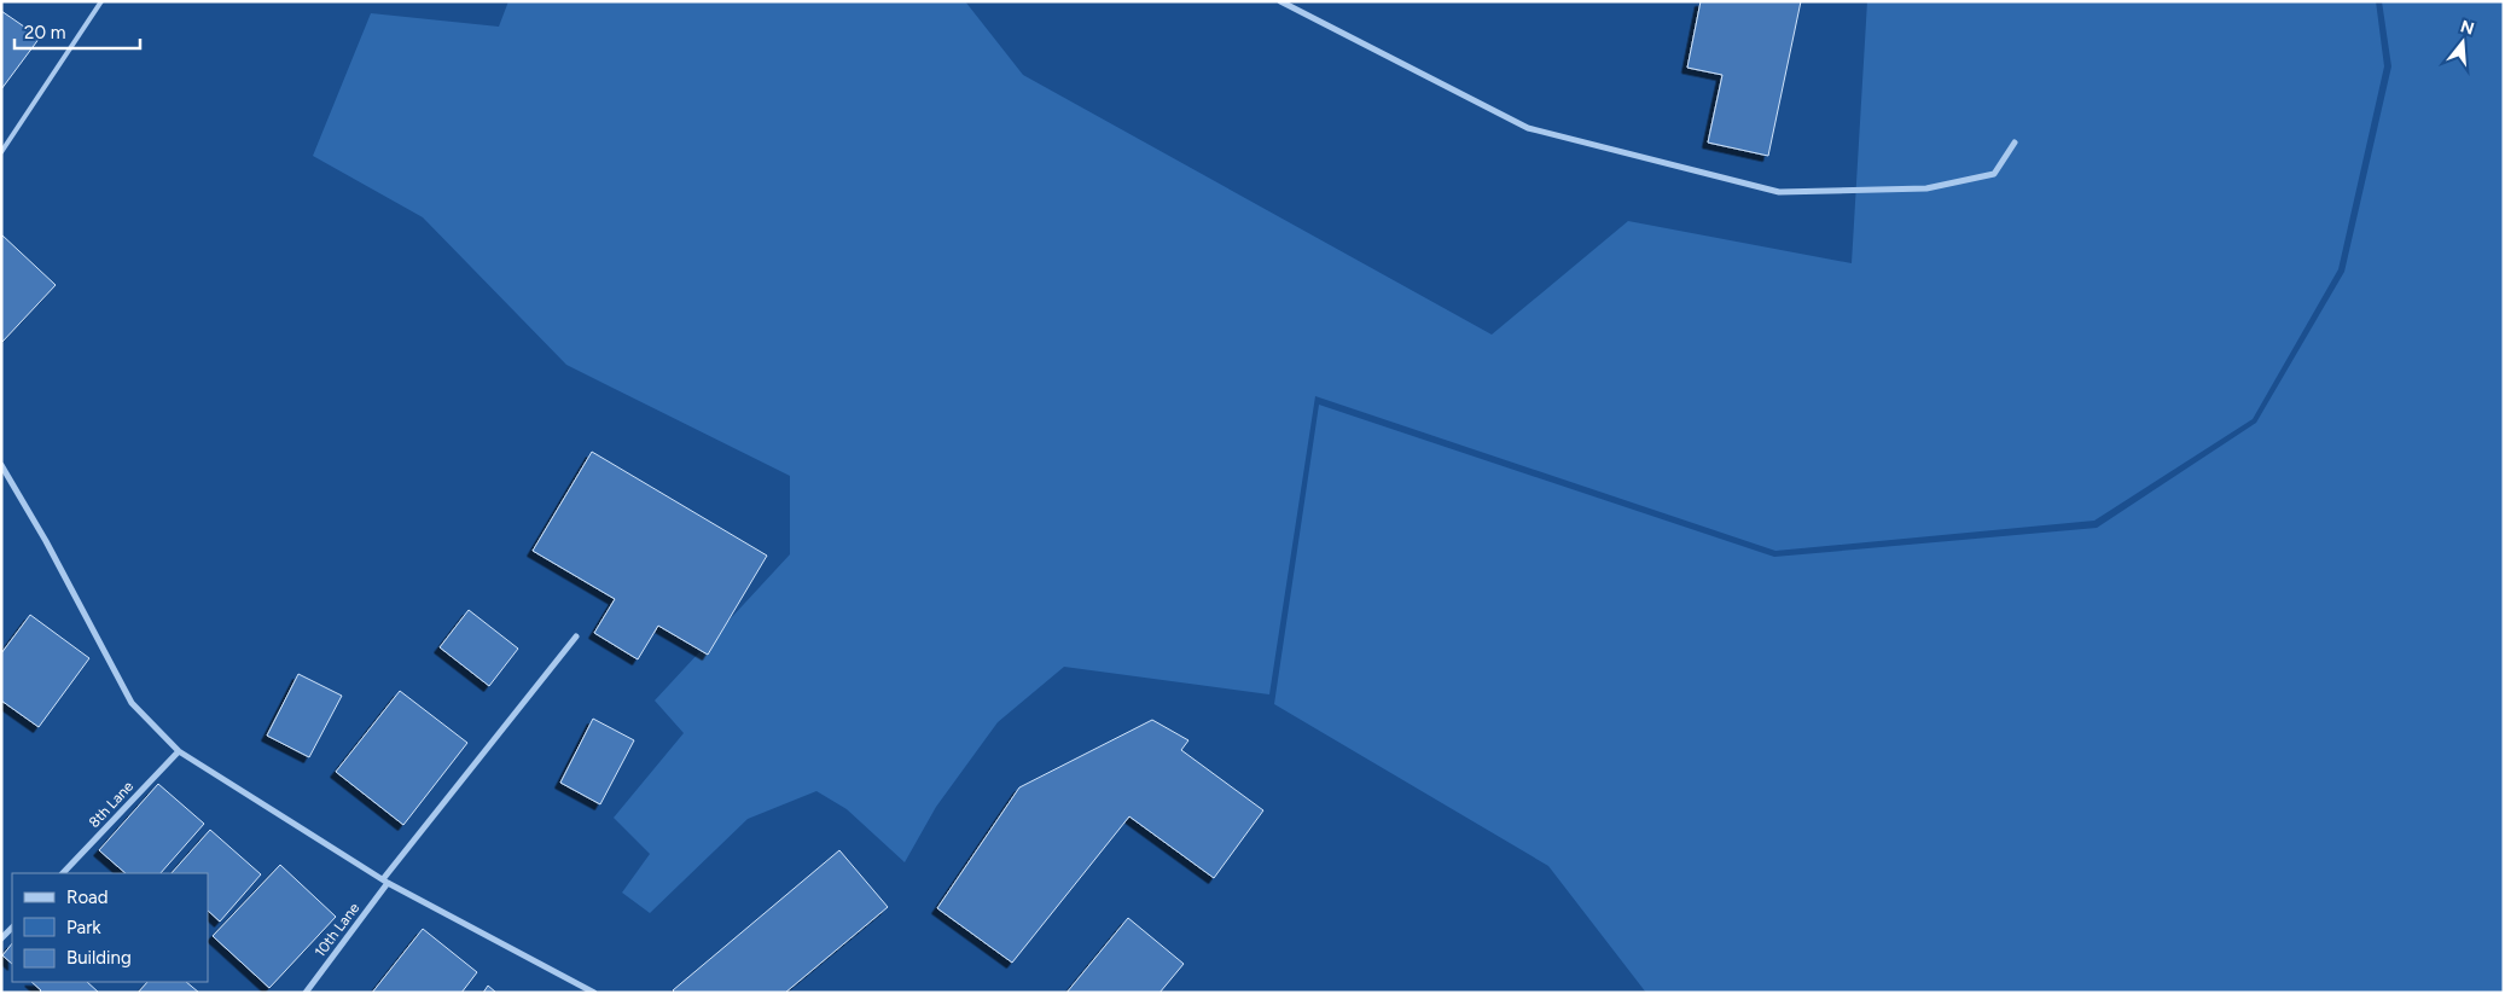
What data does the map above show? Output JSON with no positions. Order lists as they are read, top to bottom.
{
  "streets": {
    "street": ["8th Lane", "10th Lane"]
  },
  "legend": ["Road", "Park", "Building"],
  "scale_bar": "20 m",
  "north": "top"
}
